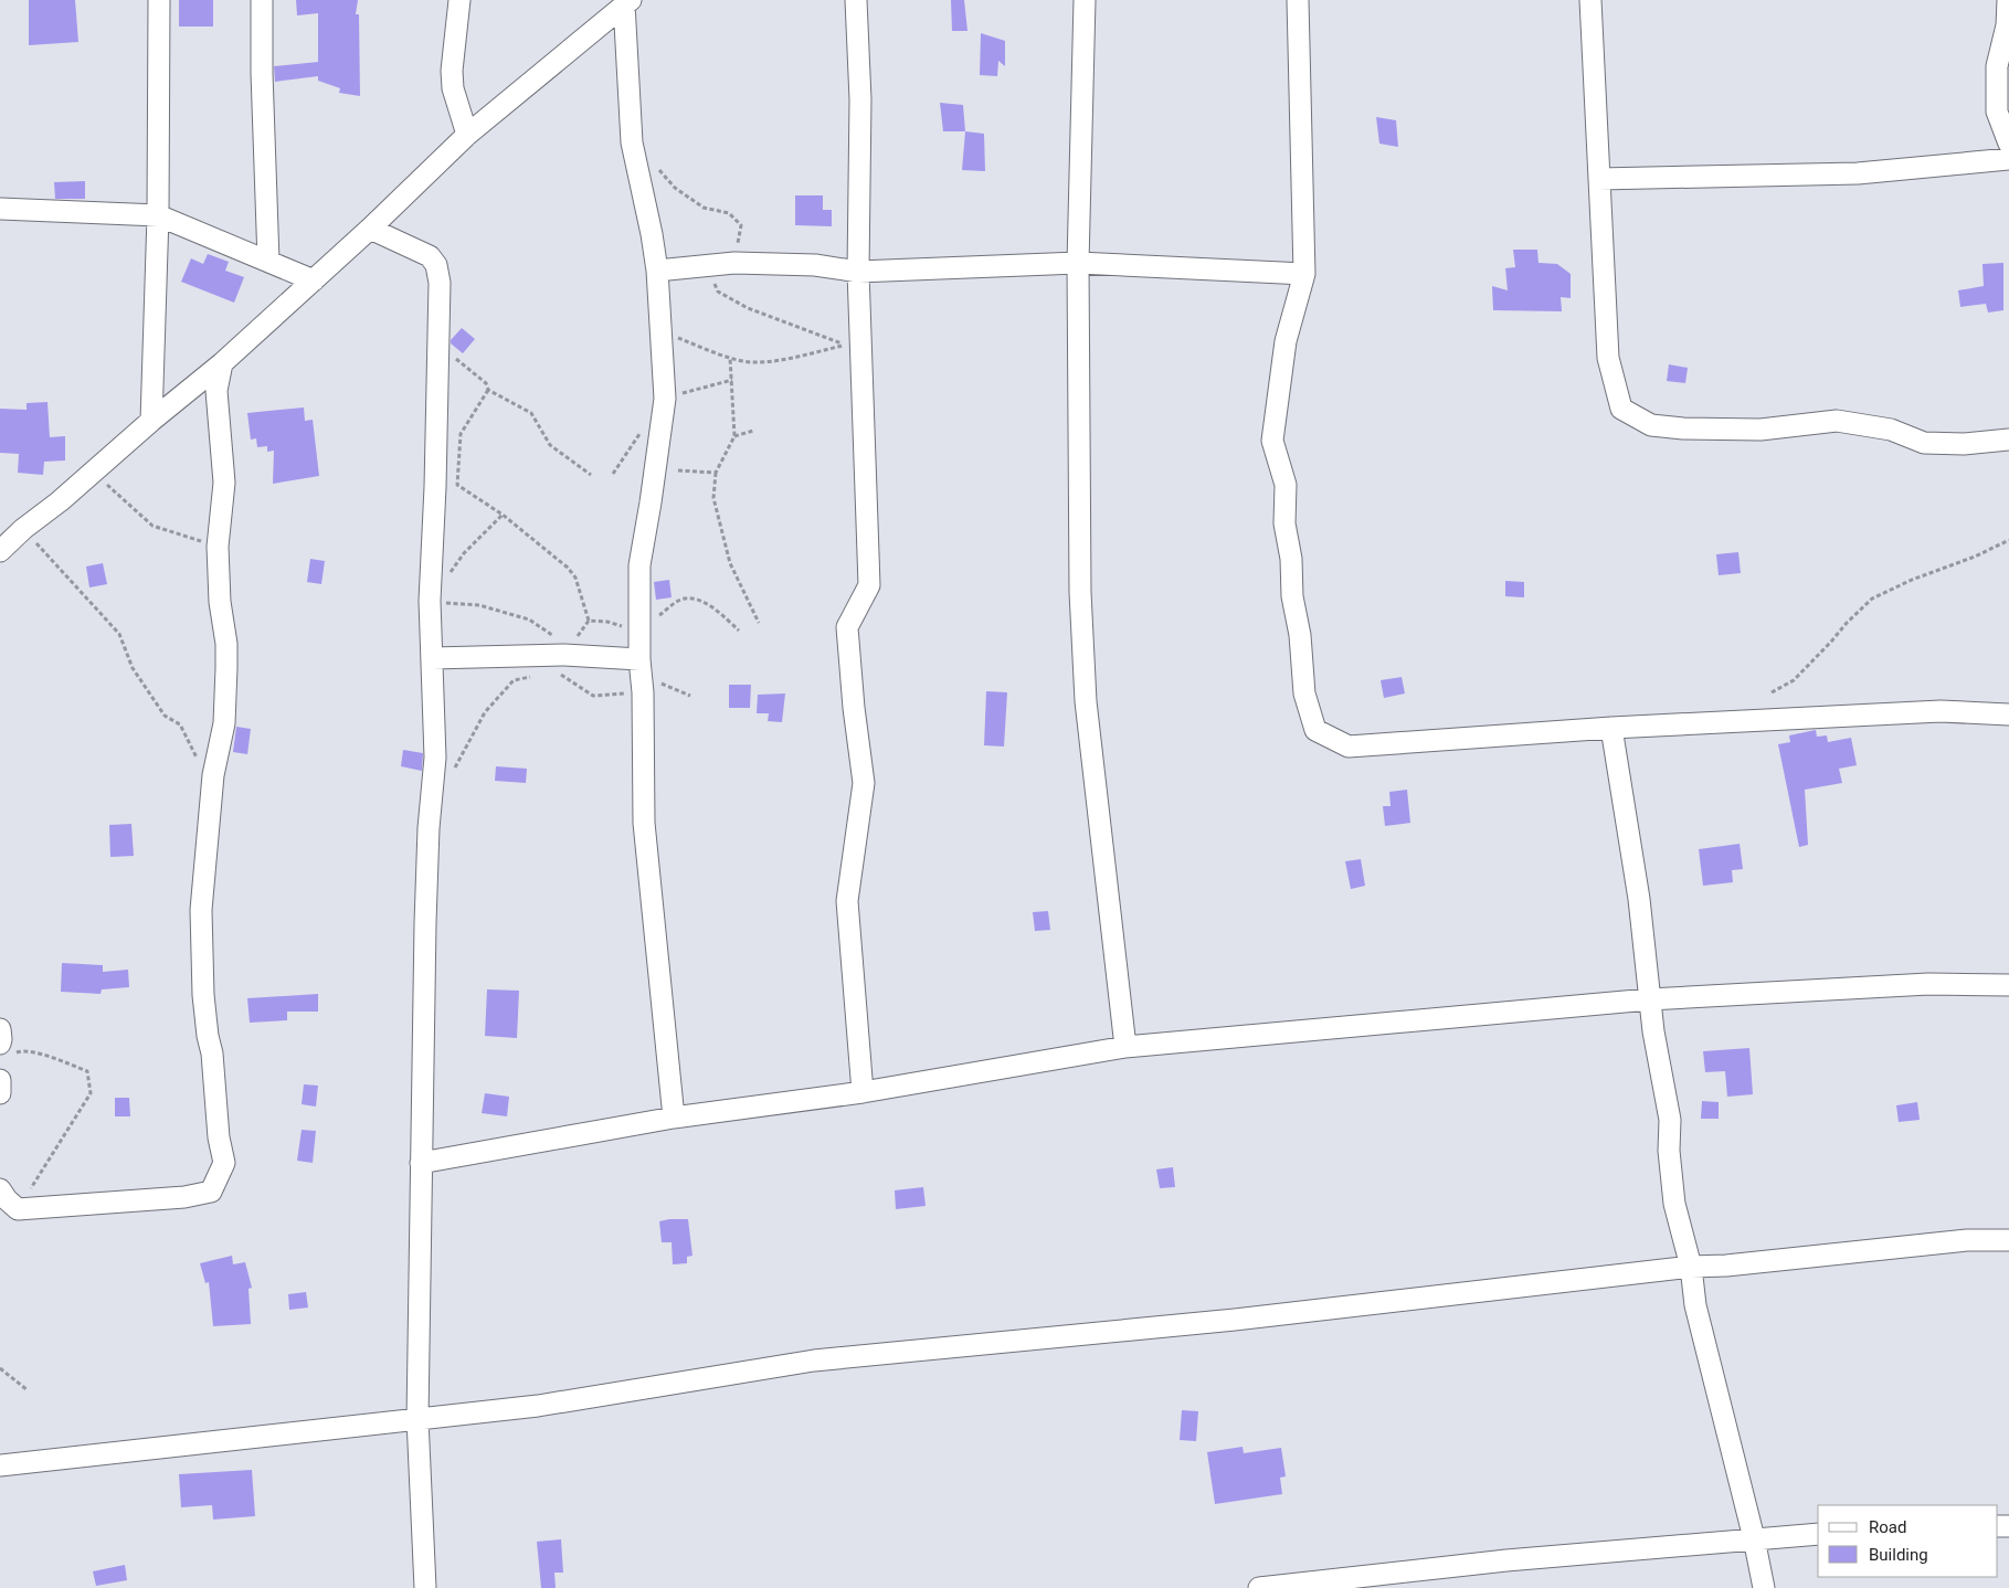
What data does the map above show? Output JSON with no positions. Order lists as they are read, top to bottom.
{
  "legend": ["Road", "Building"]
}
